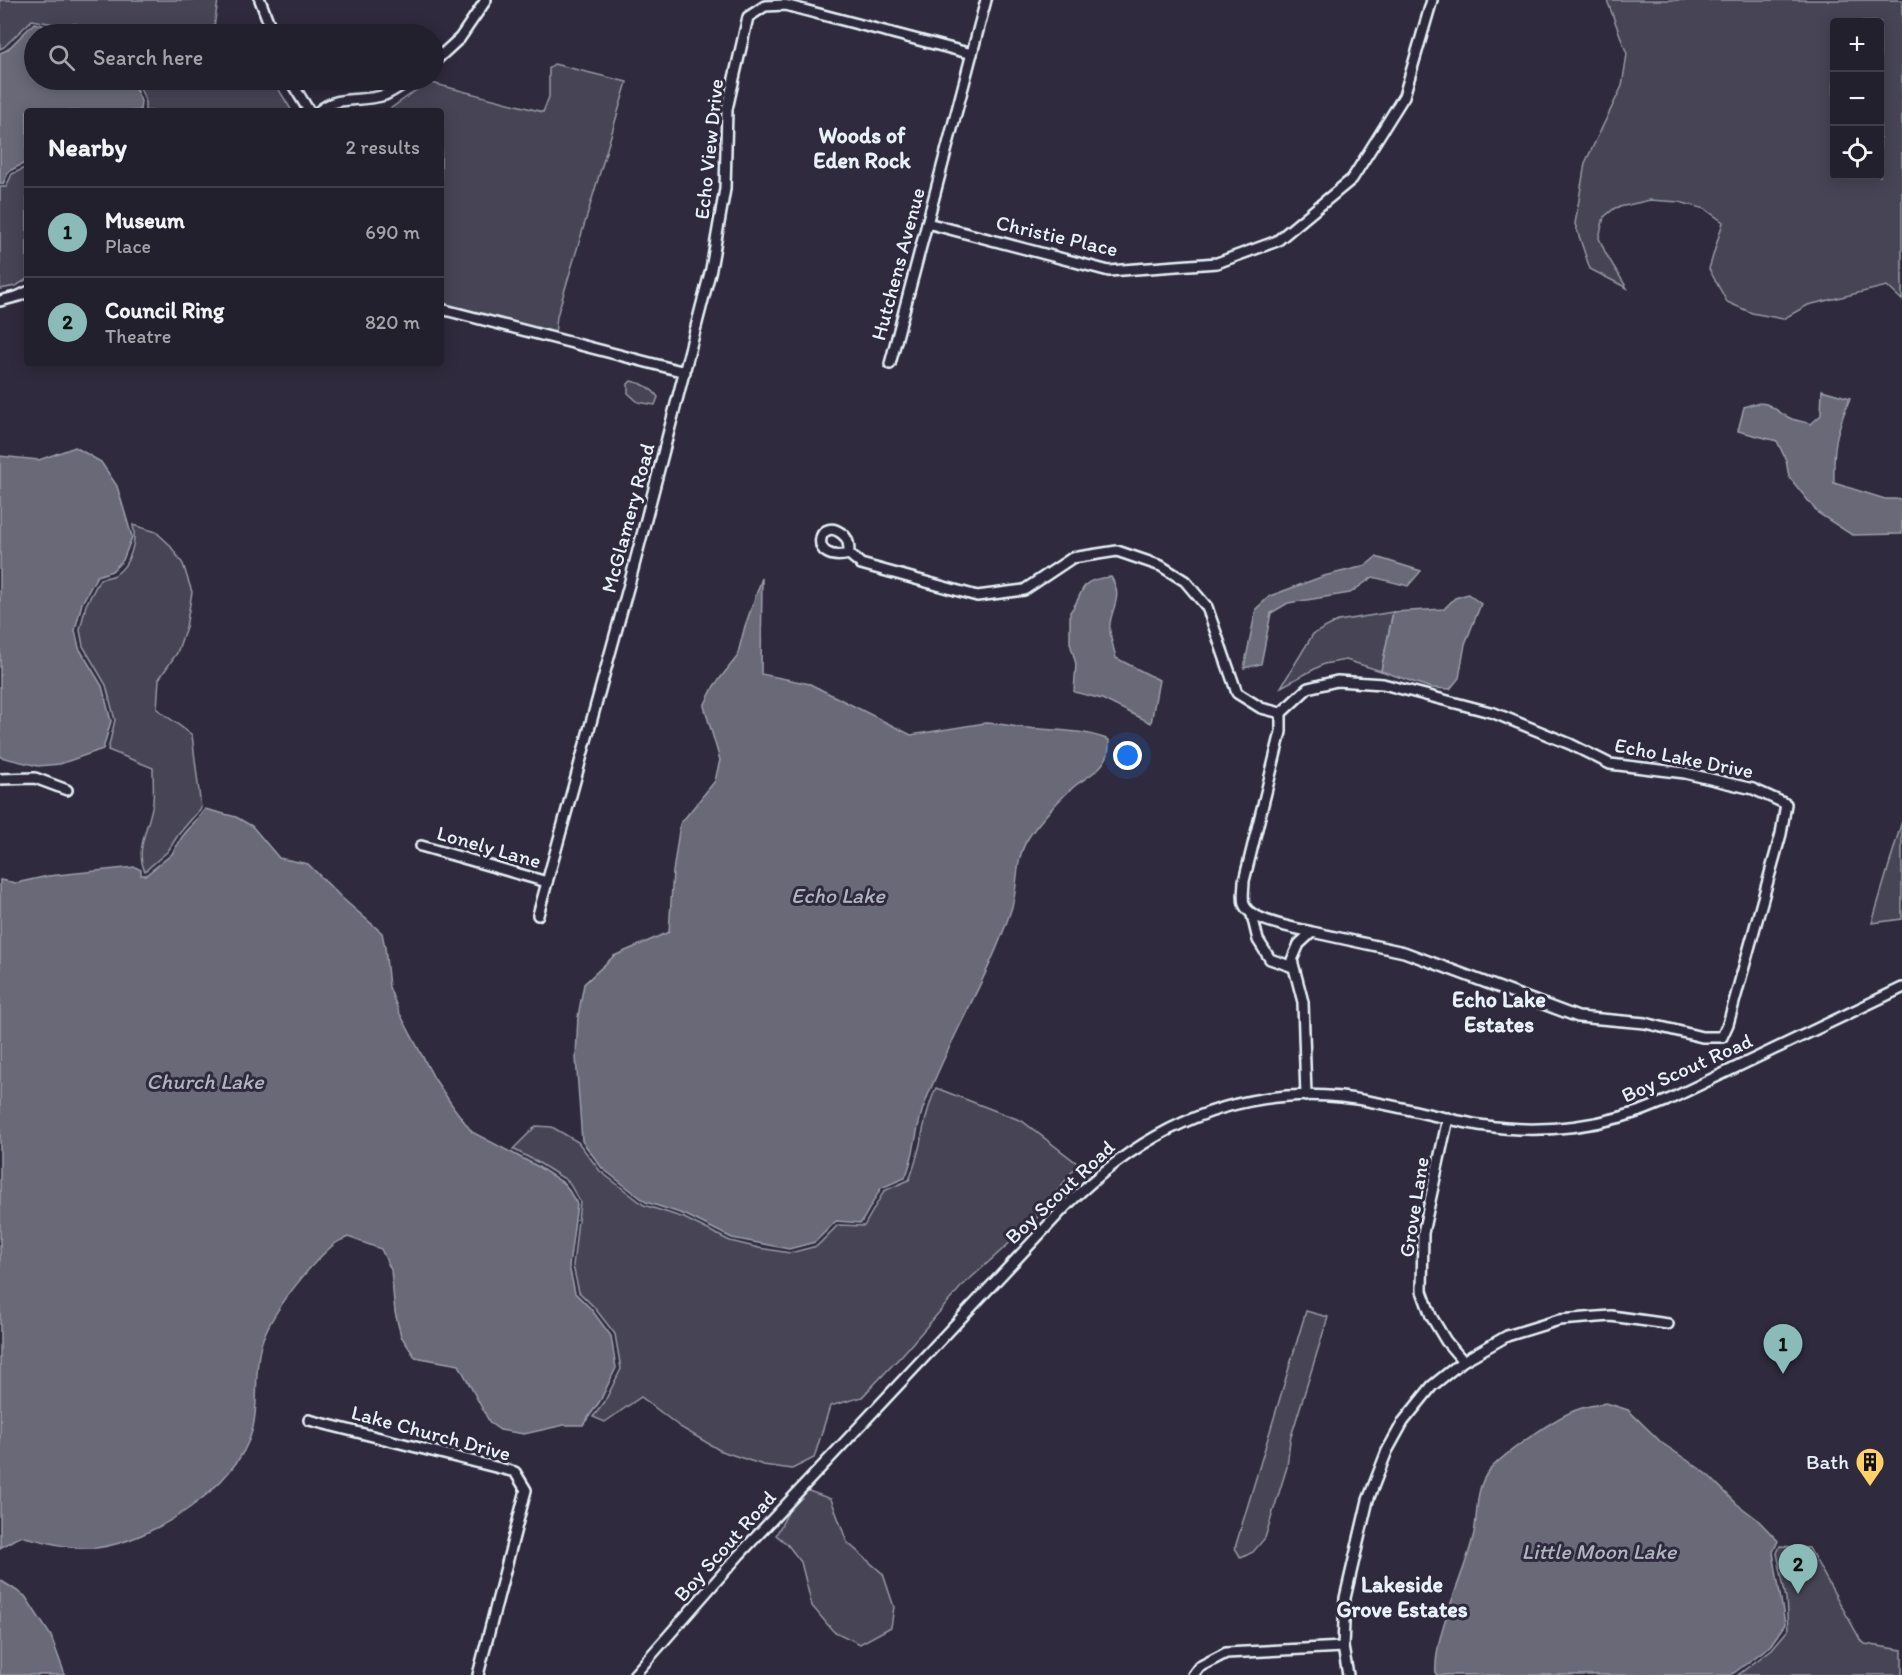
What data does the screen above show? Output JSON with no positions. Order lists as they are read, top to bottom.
{
  "streets": {
    "street": [
      "Echo View Drive",
      "Christie Place",
      "Hutchens Avenue",
      "McGlamery Road",
      "Echo Lake Drive",
      "Lonely Lane",
      "Boy Scout Road",
      "Grove Lane",
      "Lake Church Drive"
    ]
  },
  "crossings": [
    ["Echo View Drive", "Hutchens Avenue"],
    ["Echo View Drive", "McGlamery Road"],
    ["Christie Place", "Hutchens Avenue"],
    ["McGlamery Road", "Lonely Lane"],
    ["Boy Scout Road", "Grove Lane"]
  ],
  "districts": ["Woods of Eden Rock", "Echo Lake Estates", "Lakeside Grove Estates"],
  "water": ["Echo Lake", "Church Lake", "Little Moon Lake"],
  "places": {
    "building": ["Bath"]
  },
  "page": {
    "map_buttons": ["+", "−"],
    "search": "Search here",
    "heading": ["Nearby", "2 results"],
    "list": [
      {
        "mark": "1",
        "name": "Museum",
        "note": "Place",
        "value": "690 m"
      },
      {
        "mark": "2",
        "name": "Council Ring",
        "note": "Theatre",
        "value": "820 m"
      }
    ],
    "pins": ["1", "2"]
  }
}
